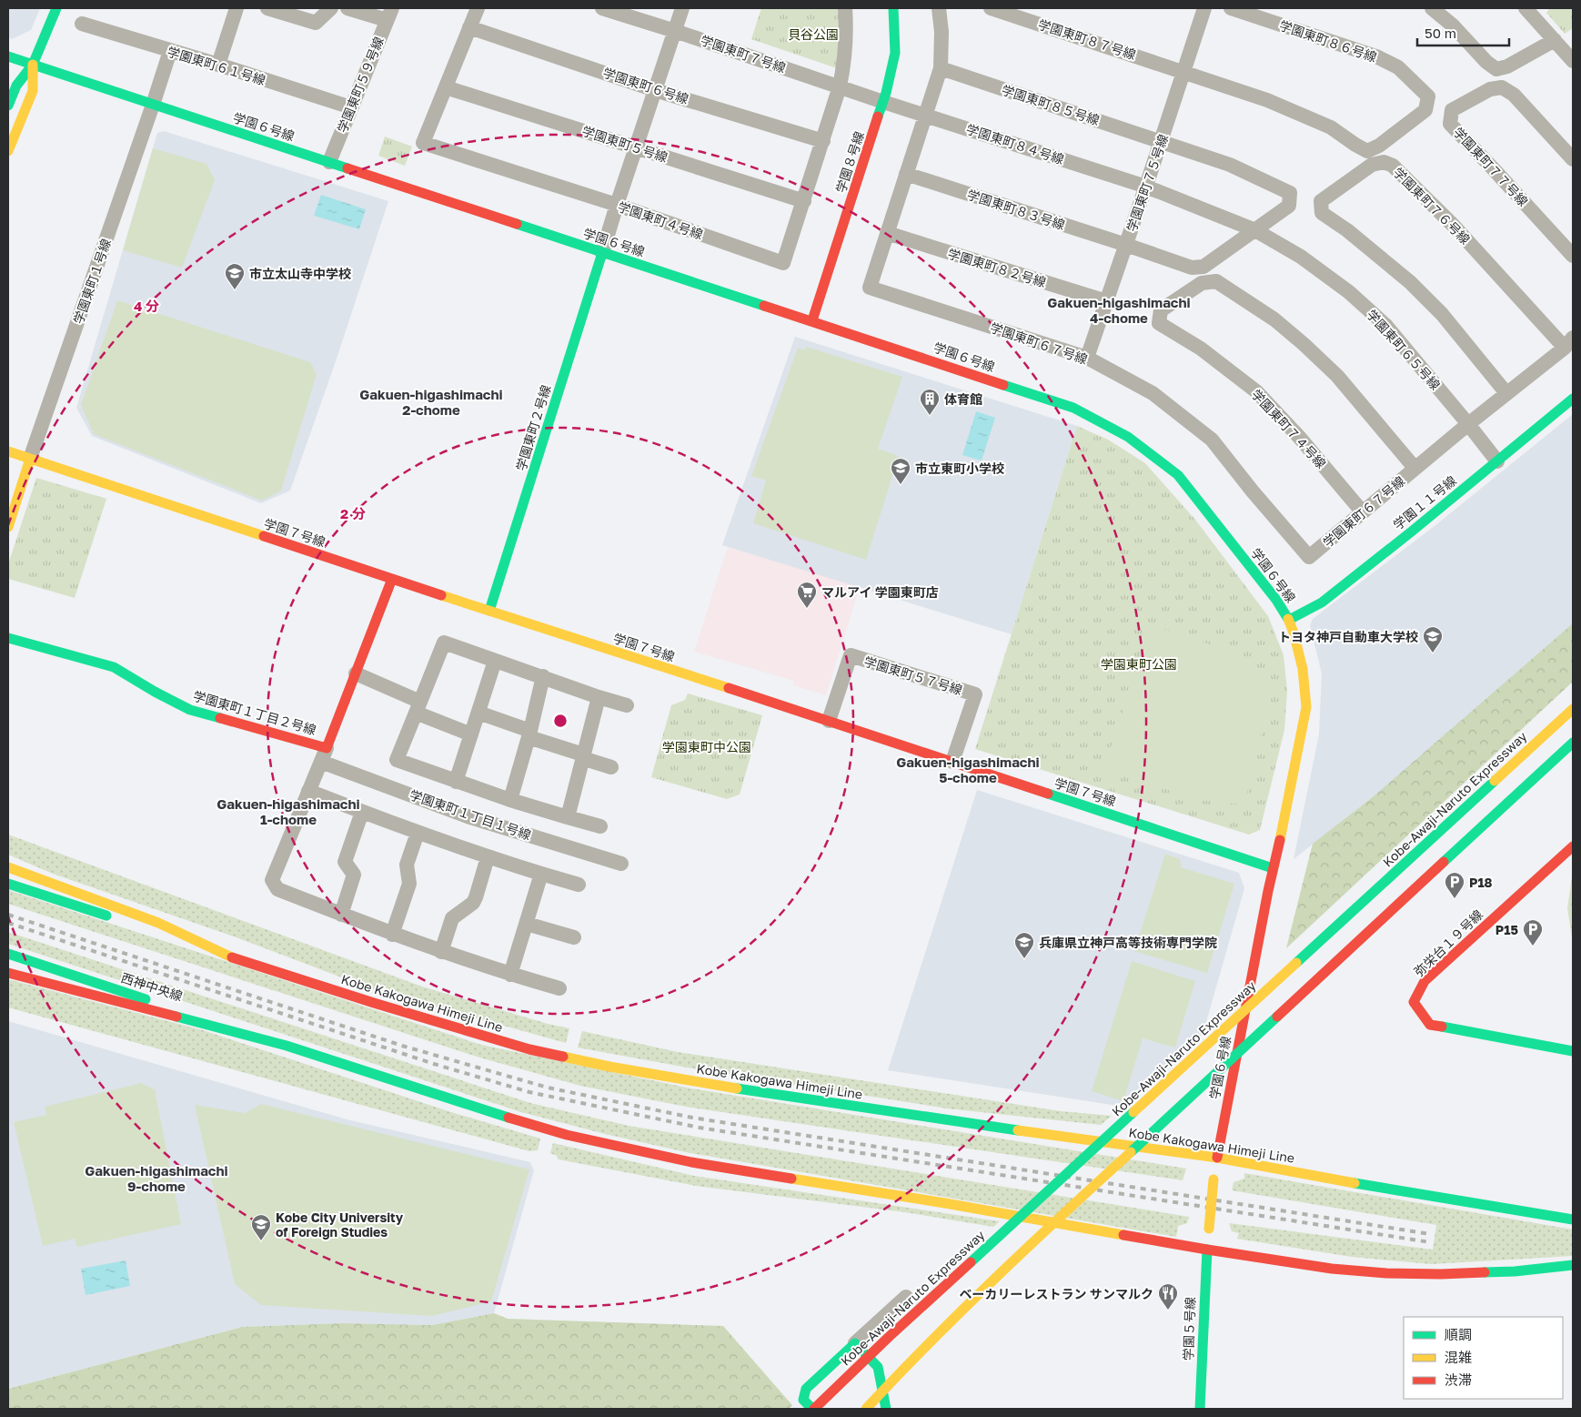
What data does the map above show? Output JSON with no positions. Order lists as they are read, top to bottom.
{
  "streets": {
    "main road": [
      "学園６号線",
      "学園８号線",
      "学園東町２号線",
      "学園１１号線",
      "学園７号線",
      "学園東町１丁目２号線",
      "Kobe-Awaji-Naruto Expressway",
      "弥栄台１９号線",
      "西神中央線",
      "Kobe Kakogawa Himeji Line",
      "学園５号線"
    ],
    "street": [
      "学園東町８７号線",
      "学園東町８６号線",
      "学園東町７号線",
      "学園東町６１号線",
      "学園東町５９号線",
      "学園東町６号線",
      "学園東町８５号線",
      "学園東町５号線",
      "学園東町８４号線",
      "学園東町７７号線",
      "学園東町７５号線",
      "学園東町７６号線",
      "学園東町８３号線",
      "学園東町４号線",
      "学園東町８２号線",
      "学園東町１号線",
      "学園東町６７号線",
      "学園東町６５号線",
      "学園東町７４号線",
      "学園東町５７号線",
      "学園東町１丁目１号線"
    ]
  },
  "crossings": [
    ["学園東町８７号線", "学園東町８６号線"],
    ["学園東町８７号線", "学園東町７５号線"],
    ["学園東町８６号線", "学園東町７５号線"],
    ["学園東町７号線", "学園東町８４号線"],
    ["学園東町７号線", "学園８号線"],
    ["学園東町７号線", "学園東町４号線"],
    ["学園東町６１号線", "学園東町５９号線"],
    ["学園東町６１号線", "学園東町１号線"],
    ["学園東町５９号線", "学園６号線"],
    ["学園東町６号線", "学園東町４号線"],
    ["学園東町８５号線", "学園東町７５号線"],
    ["学園東町８５号線", "学園東町８３号線"],
    ["学園東町８５号線", "学園東町６７号線"],
    ["学園東町８５号線", "学園東町６５号線"],
    ["学園６号線", "学園８号線"],
    ["学園６号線", "学園東町１号線"],
    ["学園６号線", "学園東町２号線"],
    ["学園６号線", "学園１１号線"],
    ["学園６号線", "学園７号線"],
    ["学園６号線", "Kobe Kakogawa Himeji Line"],
    ["学園６号線", "学園５号線"],
    ["学園東町５号線", "学園東町４号線"],
    ["学園東町８４号線", "学園８号線"],
    ["学園東町８４号線", "学園東町７５号線"],
    ["学園東町８４号線", "学園東町６７号線"],
    ["学園東町８４号線", "学園東町６５号線"],
    ["学園東町７５号線", "学園東町８３号線"],
    ["学園東町７５号線", "学園東町８２号線"],
    ["学園東町７５号線", "学園東町６７号線"],
    ["学園東町７５号線", "学園東町６５号線"],
    ["学園東町７６号線", "学園東町６７号線"],
    ["学園東町８３号線", "学園東町６７号線"],
    ["学園東町８３号線", "学園東町６５号線"],
    ["学園東町８２号線", "学園東町６７号線"],
    ["学園東町１号線", "学園７号線"],
    ["学園東町６７号線", "学園東町６５号線"],
    ["学園東町６７号線", "学園東町７４号線"],
    ["学園東町６５号線", "学園１１号線"],
    ["学園東町２号線", "学園７号線"],
    ["学園７号線", "学園東町５７号線"],
    ["学園７号線", "学園東町１丁目２号線"]
  ],
  "districts": [
    "Gakuen-higashimachi 4-chome",
    "Gakuen-higashimachi 2-chome",
    "Gakuen-higashimachi 5-chome",
    "Gakuen-higashimachi 1-chome",
    "Gakuen-higashimachi 9-chome"
  ],
  "parks": ["貝谷公園", "学園東町公園", "学園東町中公園"],
  "places": {
    "school or university": [
      "市立太山寺中学校",
      "市立東町小学校",
      "トヨタ神戸自動車大学校",
      "兵庫県立神戸高等技術専門学院",
      "Kobe City University of Foreign Studies"
    ],
    "building": ["体育館"],
    "supermarket": ["マルアイ 学園東町店"],
    "parking": ["P18", "P15"],
    "restaurant": ["ベーカリーレストラン サンマルク"]
  },
  "legend": ["順調", "混雑", "渋滞"],
  "scale_bar": "50 m",
  "rings": ["4 分", "2 分"]
}
